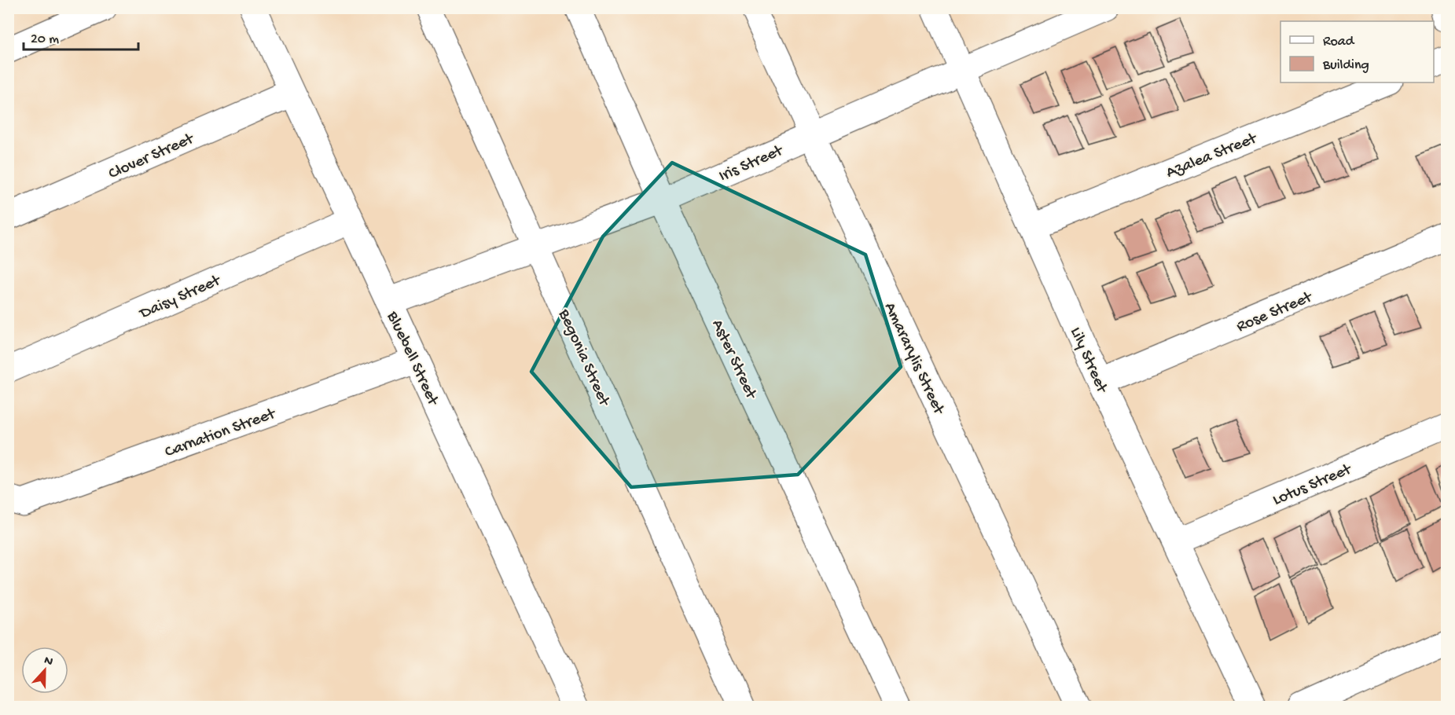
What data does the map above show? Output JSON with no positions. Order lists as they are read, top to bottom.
{
  "streets": {
    "street": [
      "Azalea Street",
      "Clover Street",
      "Iris Street",
      "Daisy Street",
      "Rose Street",
      "Begonia Street",
      "Bluebell Street",
      "Amararylis Street",
      "Aster Street",
      "Lily Street",
      "Carnation Street",
      "Lotus Street"
    ]
  },
  "crossings": [
    ["Azalea Street", "Lily Street"],
    ["Clover Street", "Bluebell Street"],
    ["Iris Street", "Begonia Street"],
    ["Iris Street", "Bluebell Street"],
    ["Iris Street", "Amararylis Street"],
    ["Iris Street", "Aster Street"],
    ["Iris Street", "Lily Street"],
    ["Daisy Street", "Bluebell Street"],
    ["Rose Street", "Lily Street"],
    ["Bluebell Street", "Carnation Street"],
    ["Lily Street", "Lotus Street"]
  ],
  "legend": ["Road", "Building"],
  "scale_bar": "20 m",
  "north": "top"
}
